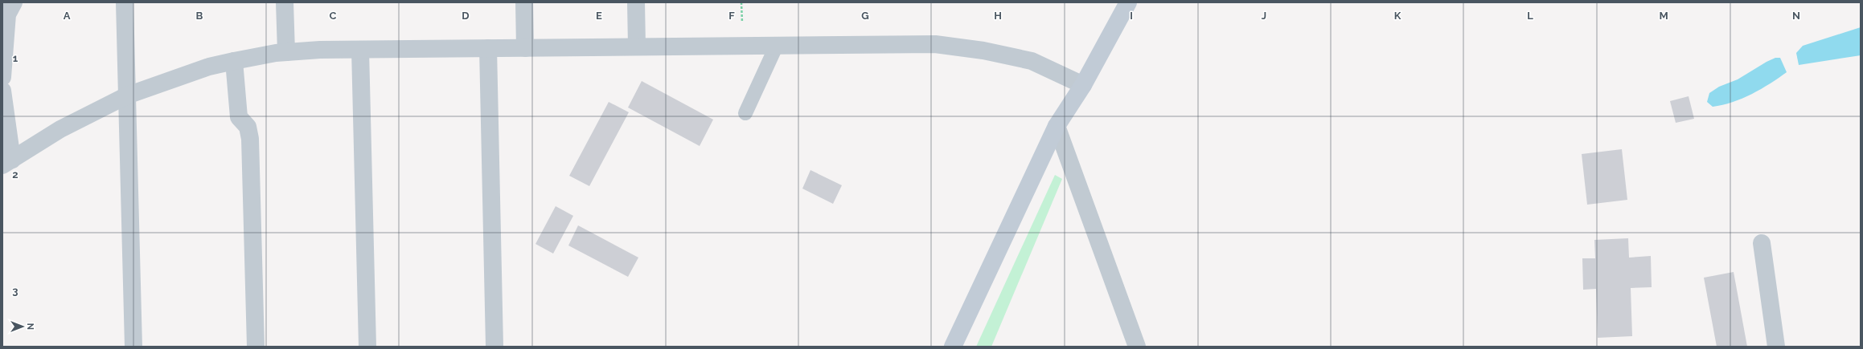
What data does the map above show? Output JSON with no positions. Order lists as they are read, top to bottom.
{
  "north": "right",
  "grid": {
    "columns": [
      "A",
      "B",
      "C",
      "D",
      "E",
      "F",
      "G",
      "H",
      "I",
      "J",
      "K",
      "L",
      "M",
      "N"
    ],
    "rows": ["1", "2", "3"]
  }
}
